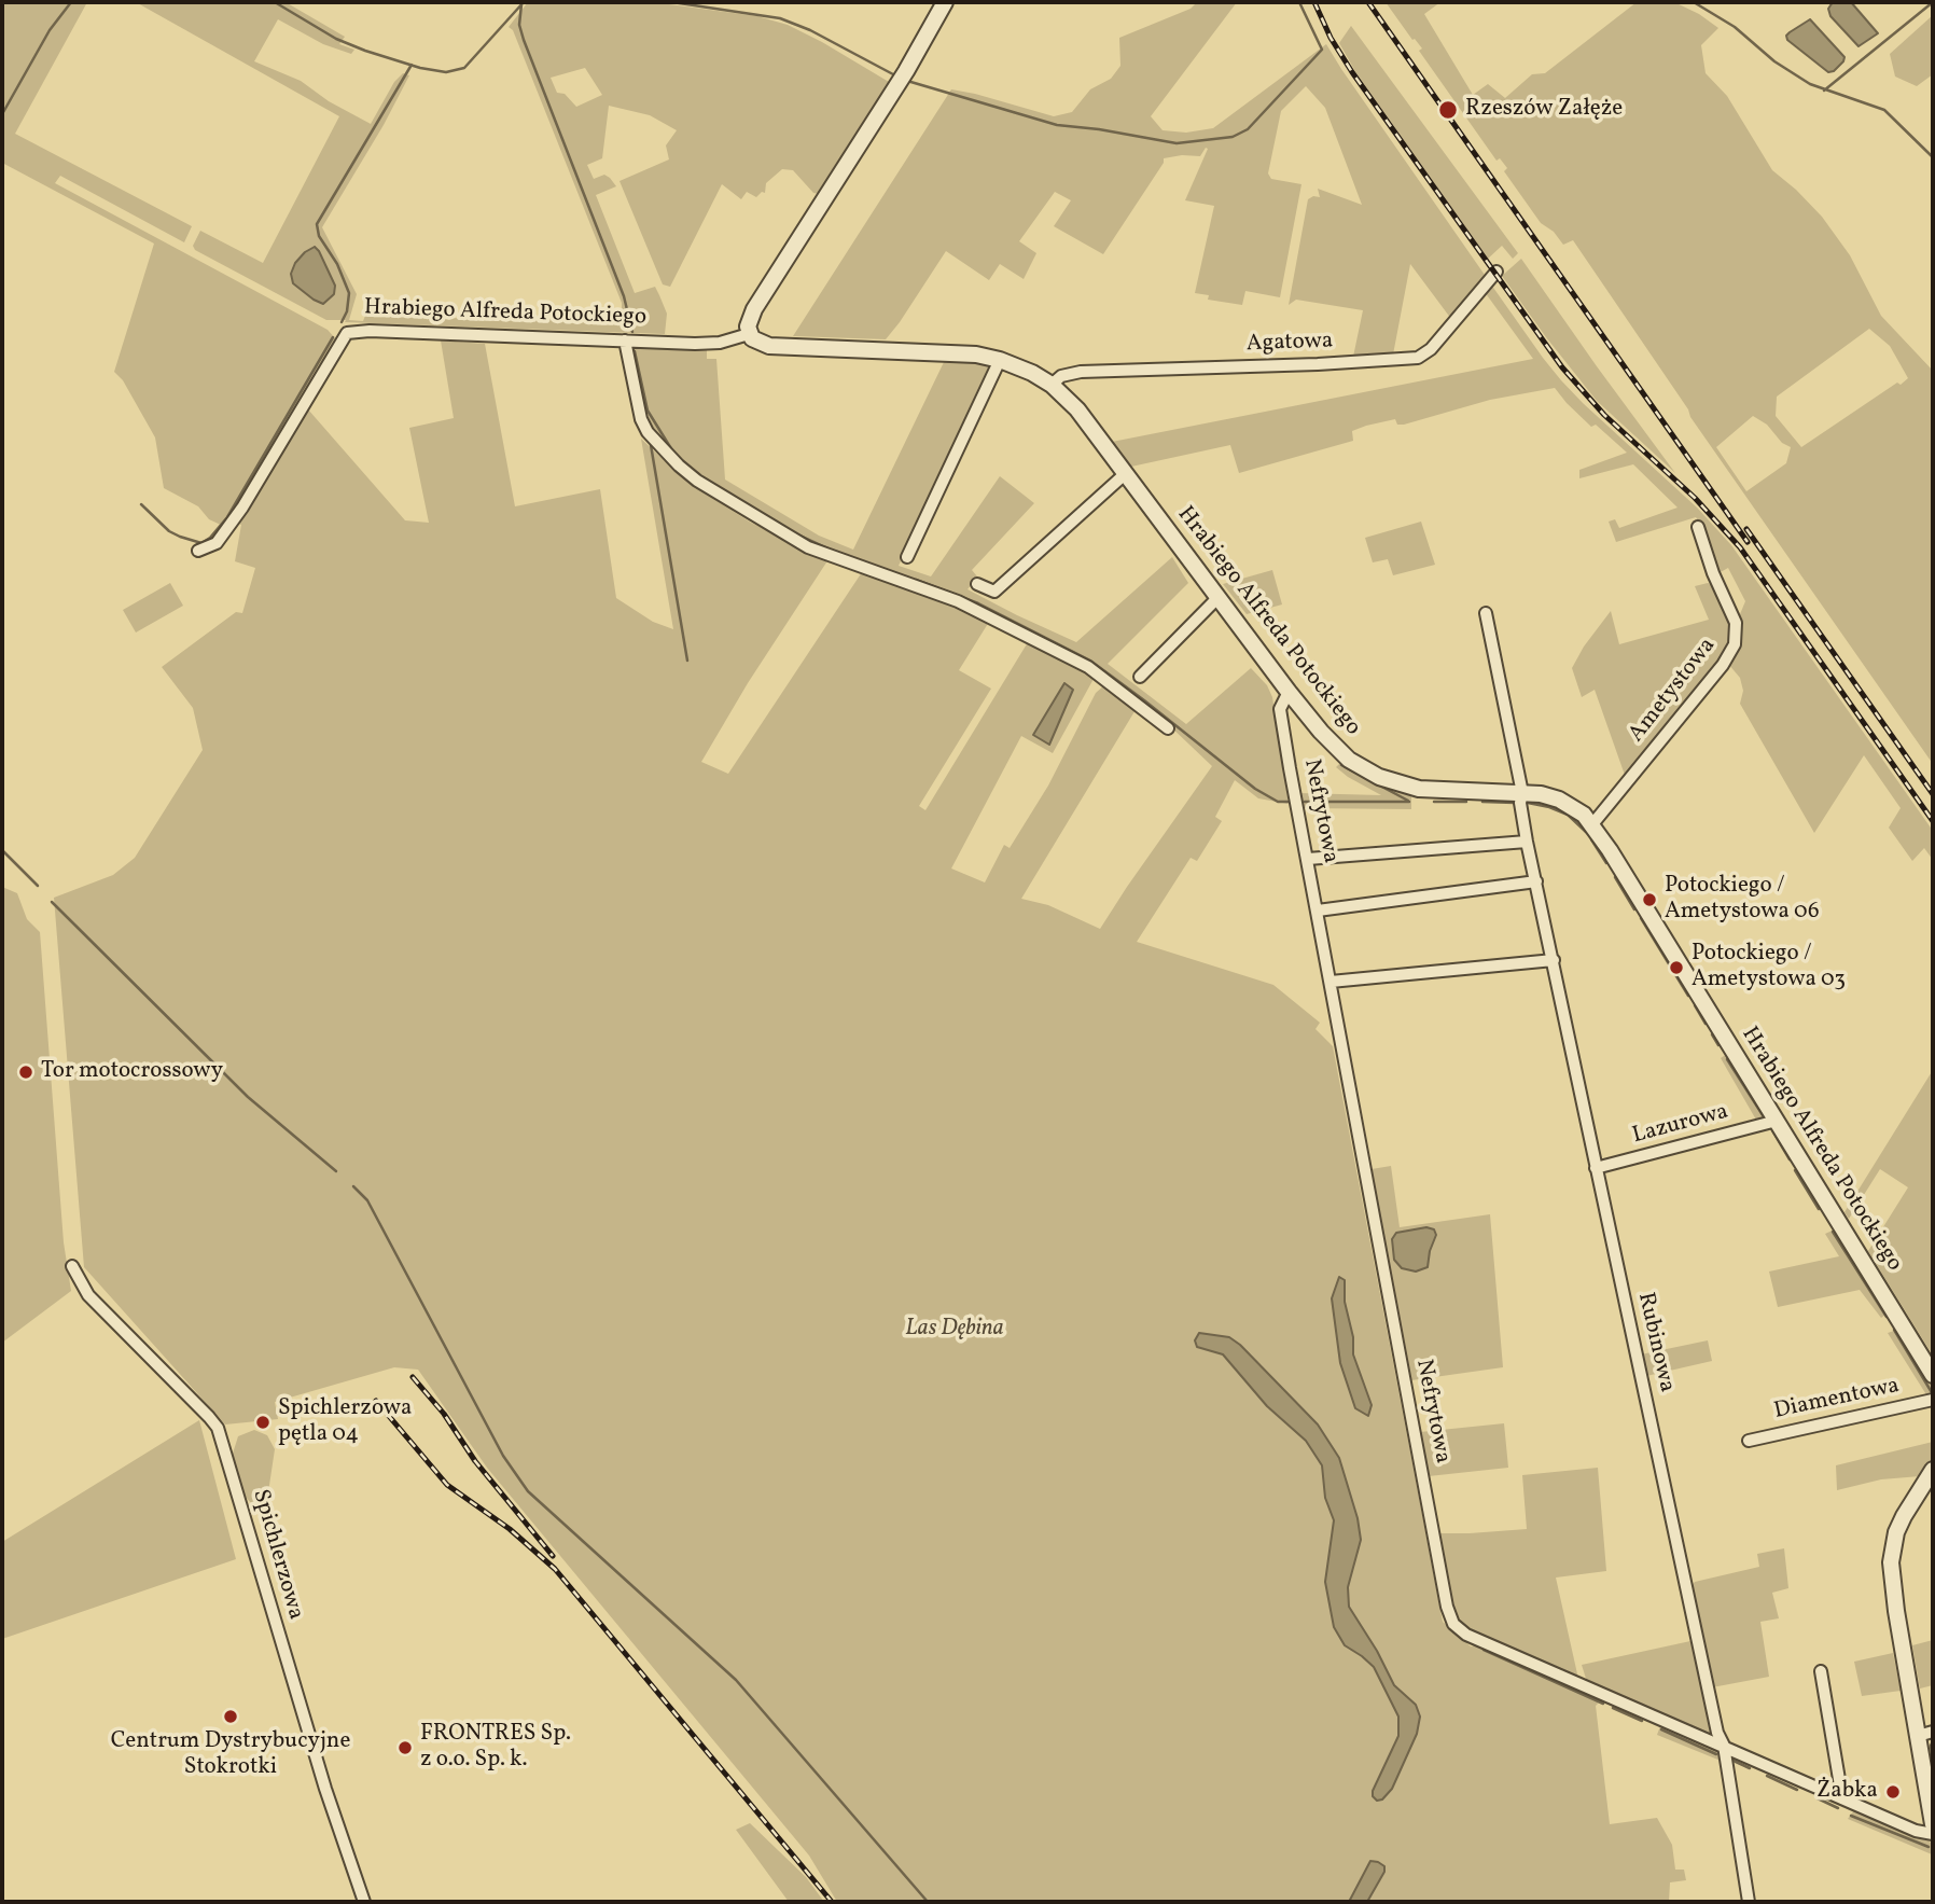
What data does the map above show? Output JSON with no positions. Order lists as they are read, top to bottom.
{
  "streets": {
    "street": [
      "Hrabiego Alfreda Potockiego",
      "Agatowa",
      "Ametystowa",
      "Nefrytowa",
      "Lazurowa",
      "Rubinowa",
      "Diamentowa",
      "Spichlerzowa"
    ]
  },
  "crossings": [
    ["Hrabiego Alfreda Potockiego", "Agatowa"],
    ["Hrabiego Alfreda Potockiego", "Ametystowa"],
    ["Hrabiego Alfreda Potockiego", "Nefrytowa"],
    ["Hrabiego Alfreda Potockiego", "Lazurowa"],
    ["Hrabiego Alfreda Potockiego", "Rubinowa"],
    ["Nefrytowa", "Rubinowa"],
    ["Lazurowa", "Rubinowa"]
  ],
  "parks": ["Las Dębina"],
  "places": [
    "Rzeszów Załęże",
    "Potockiego / Ametystowa 06",
    "Potockiego / Ametystowa 03",
    "Tor motocrossowy",
    "Spichlerzowa pętla 04",
    "Centrum Dystrybucyjne Stokrotki",
    "FRONTRES Sp. z o.o. Sp. k.",
    "Żabka"
  ]
}
